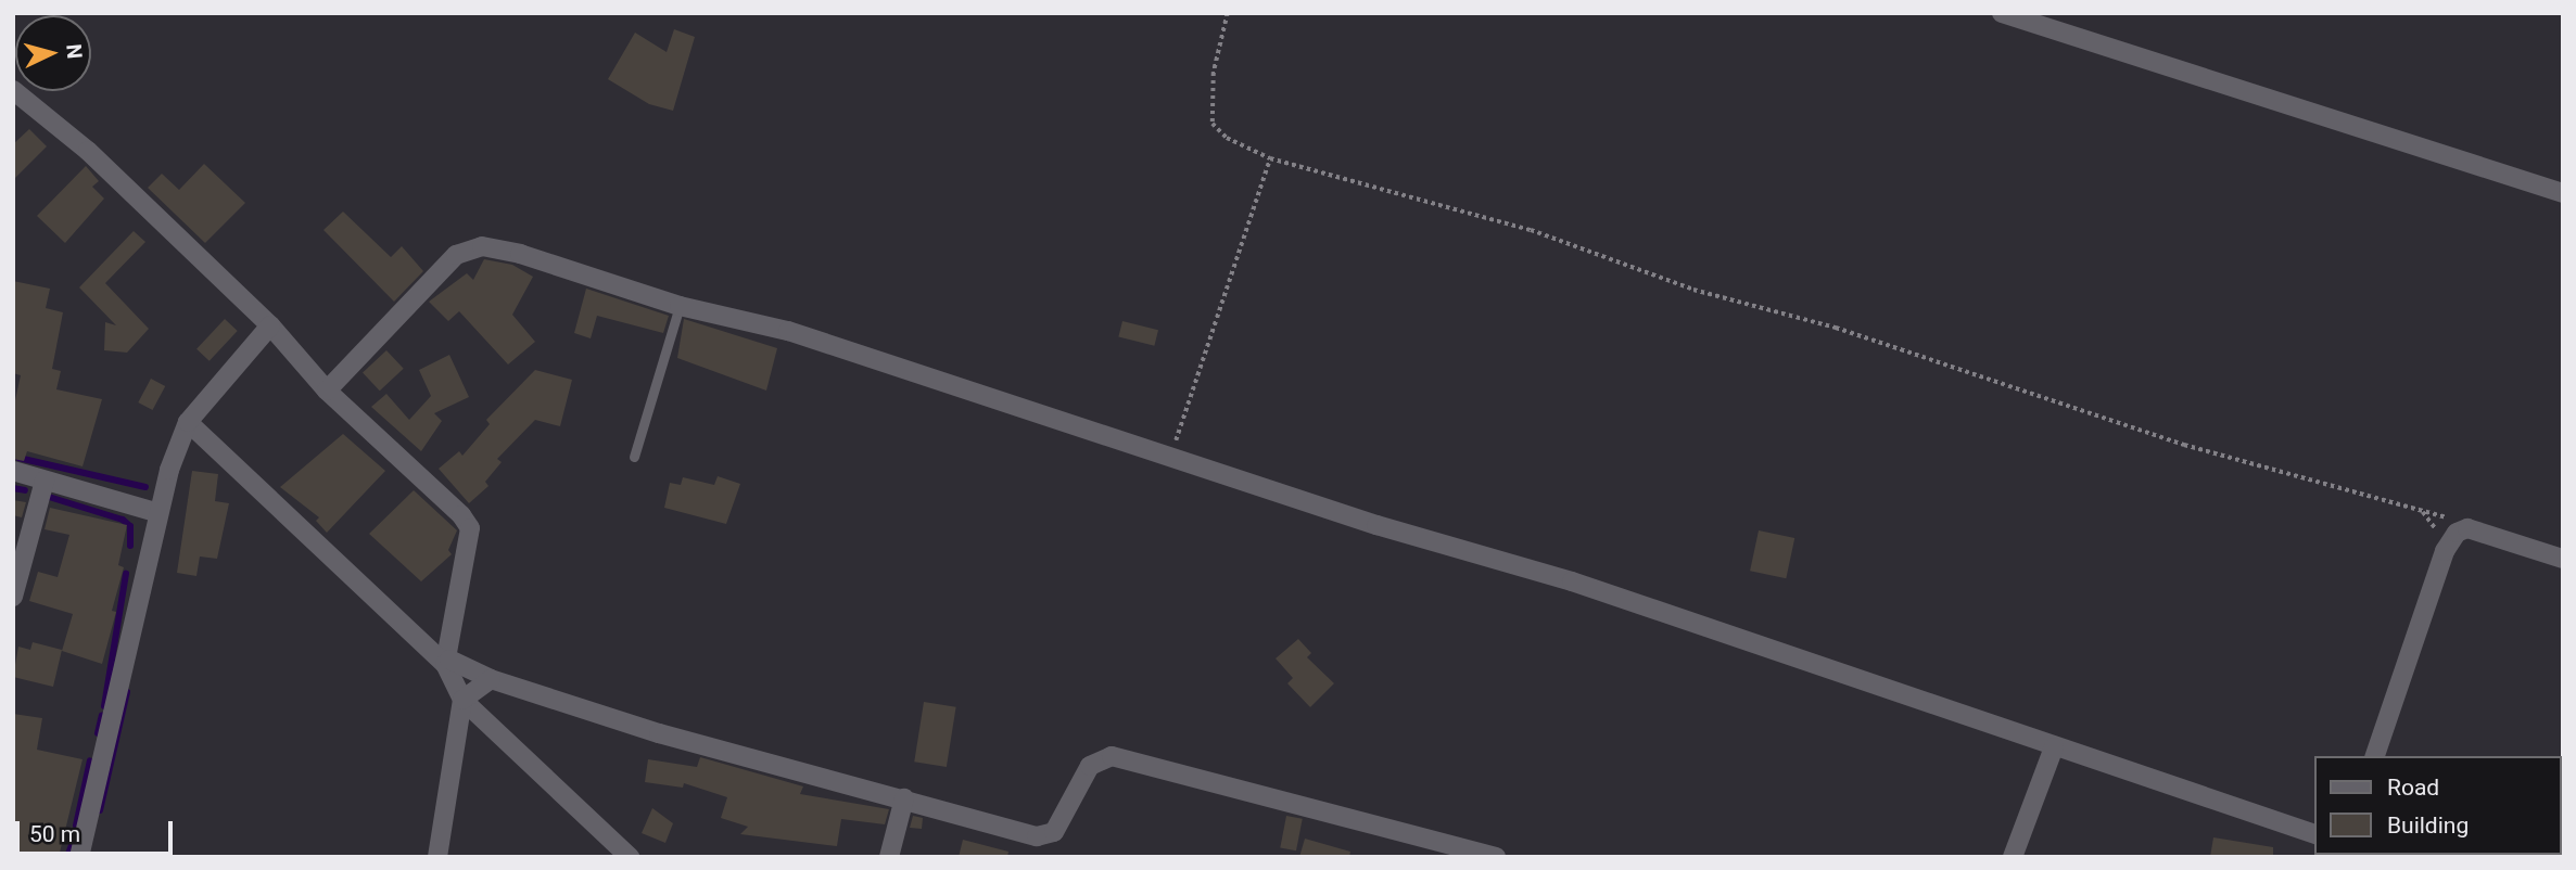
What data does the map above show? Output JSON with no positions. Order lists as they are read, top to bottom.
{
  "legend": ["Road", "Building"],
  "scale_bar": "50 m",
  "north": "right"
}
